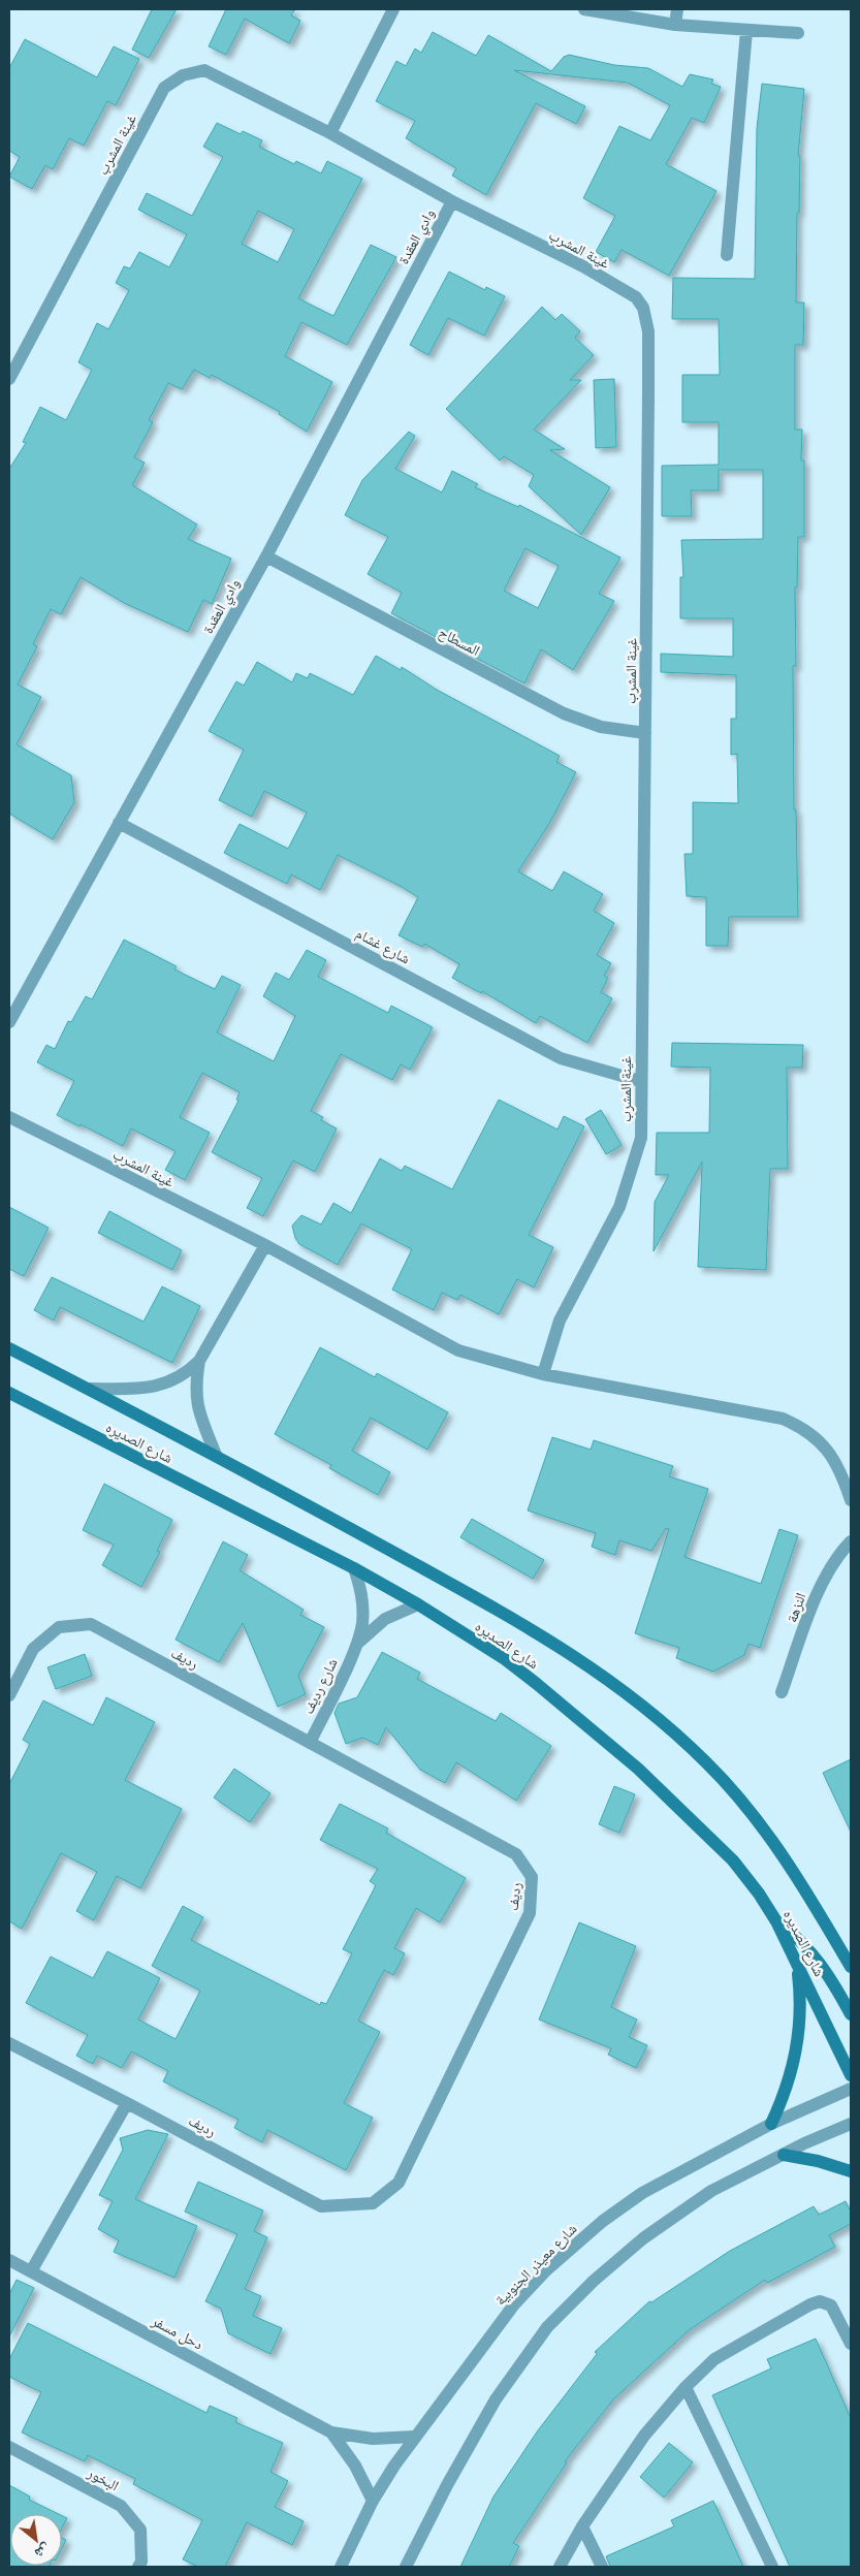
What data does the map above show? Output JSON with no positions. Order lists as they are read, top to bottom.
{
  "streets": {
    "main road": ["شارع الصديره"],
    "street": [
      "غينة المشرب",
      "وادي العقدة",
      "المسطاح",
      "شارع غشام",
      "النزهة",
      "رديف",
      "شارع رديف",
      "شارع معيذر الجنوبية",
      "دحل مسفر",
      "البخور"
    ]
  },
  "crossings": [
    ["غينة المشرب", "وادي العقدة"],
    ["غينة المشرب", "المسطاح"],
    ["غينة المشرب", "شارع غشام"],
    ["وادي العقدة", "المسطاح"],
    ["وادي العقدة", "شارع غشام"],
    ["شارع الصديره", "شارع رديف"],
    ["رديف", "شارع رديف"],
    ["شارع معيذر الجنوبية", "دحل مسفر"]
  ],
  "north": "bottom right"
}
